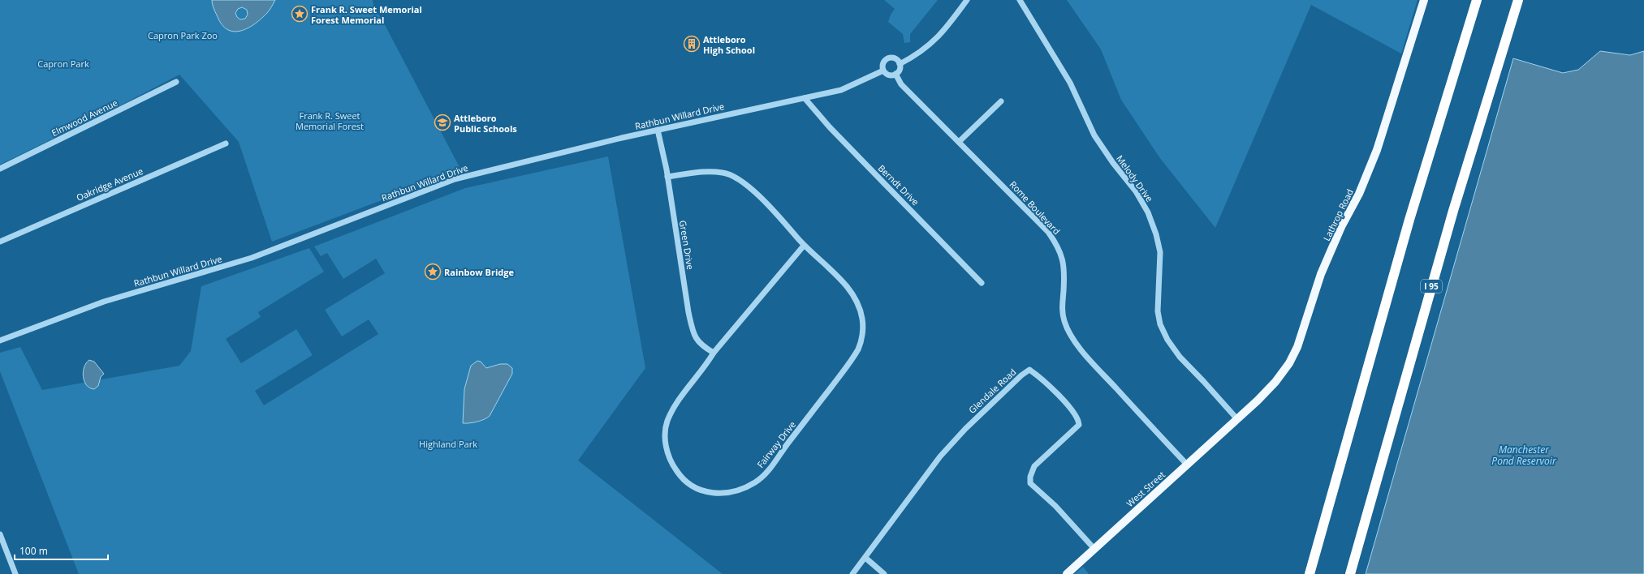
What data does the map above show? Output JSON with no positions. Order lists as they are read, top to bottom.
{
  "streets": {
    "highway": ["I 95"],
    "main road": ["Lathrop Road", "West Street"],
    "street": [
      "Rathbun Willard Drive",
      "Elmwood Avenue",
      "Melody Drive",
      "Oakridge Avenue",
      "Berndt Drive",
      "Rome Boulevard",
      "Green Drive",
      "Glendale Road",
      "Fairway Drive"
    ]
  },
  "crossings": [
    ["Rathbun Willard Drive", "Berndt Drive"],
    ["Rathbun Willard Drive", "Rome Boulevard"],
    ["Rathbun Willard Drive", "Green Drive"],
    ["Melody Drive", "Lathrop Road"],
    ["Melody Drive", "West Street"],
    ["Rome Boulevard", "West Street"],
    ["Lathrop Road", "West Street"],
    ["Green Drive", "Fairway Drive"],
    ["Glendale Road", "West Street"]
  ],
  "water": ["Manchester Pond Reservoir"],
  "parks": [
    "Capron Park Zoo",
    "Capron Park",
    "Frank R. Sweet Memorial Forest",
    "Highland Park"
  ],
  "places": {
    "place": ["Frank R. Sweet Memorial Forest Memorial", "Rainbow Bridge"],
    "building": ["Attleboro High School"],
    "school or university": ["Attleboro Public Schools"]
  },
  "scale_bar": "100 m"
}
